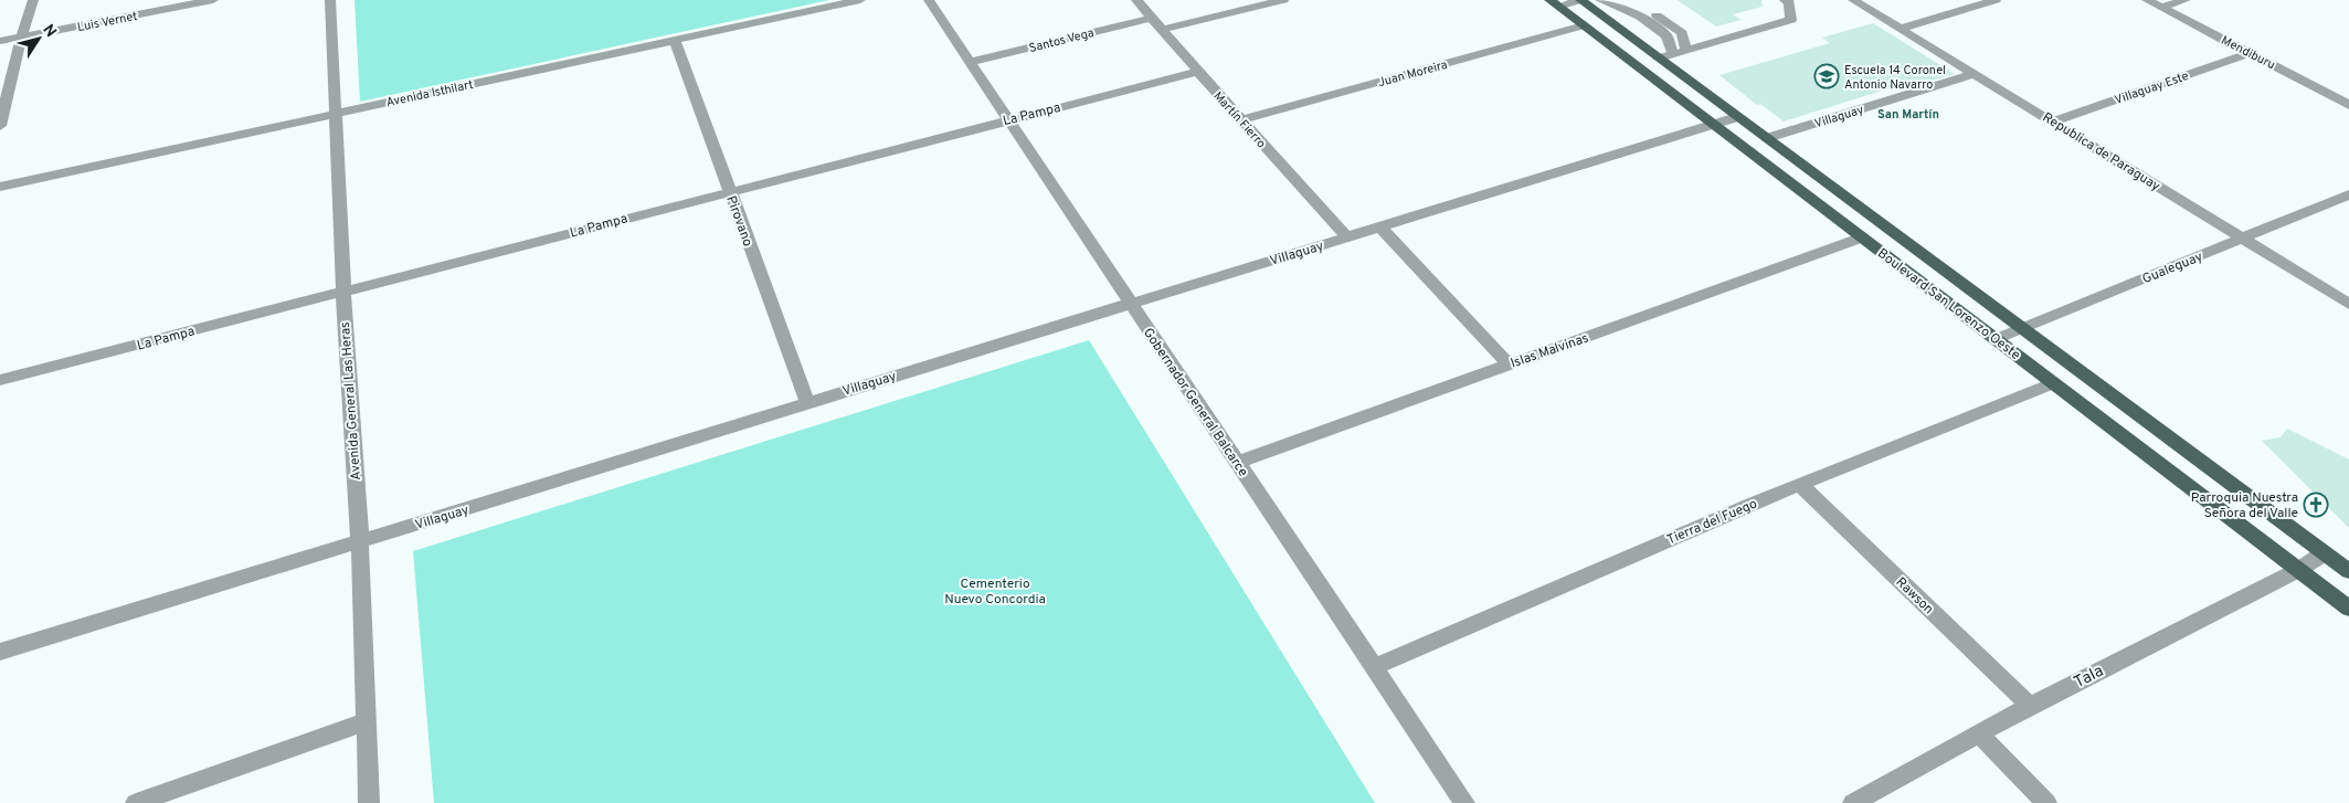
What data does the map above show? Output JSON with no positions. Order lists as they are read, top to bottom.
{
  "streets": {
    "main road": ["Boulevard San Lorenzo Oeste"],
    "street": [
      "Luis Vernet",
      "Santos Vega",
      "Mendiburu",
      "Juan Moreira",
      "Villaguay Este",
      "Avenida Isthilart",
      "La Pampa",
      "Villaguay",
      "Martín Fierro",
      "Republica de Paraguay",
      "Pirovano",
      "Gualeguay",
      "Islas Malvinas",
      "Avenida General Las Heras",
      "Gobernador General Balcarce",
      "Tierra del Fuego",
      "Rawson",
      "Tala"
    ]
  },
  "crossings": [
    ["Santos Vega", "Martín Fierro"],
    ["Santos Vega", "Gobernador General Balcarce"],
    ["Mendiburu", "Villaguay Este"],
    ["Juan Moreira", "Martín Fierro"],
    ["Juan Moreira", "Boulevard San Lorenzo Oeste"],
    ["Villaguay Este", "Republica de Paraguay"],
    ["Avenida Isthilart", "Pirovano"],
    ["Avenida Isthilart", "Avenida General Las Heras"],
    ["La Pampa", "Martín Fierro"],
    ["La Pampa", "Pirovano"],
    ["La Pampa", "Avenida General Las Heras"],
    ["La Pampa", "Gobernador General Balcarce"],
    ["Villaguay", "Martín Fierro"],
    ["Villaguay", "Republica de Paraguay"],
    ["Villaguay", "Pirovano"],
    ["Villaguay", "Boulevard San Lorenzo Oeste"],
    ["Villaguay", "Avenida General Las Heras"],
    ["Villaguay", "Gobernador General Balcarce"],
    ["Republica de Paraguay", "Gualeguay"],
    ["Gualeguay", "Boulevard San Lorenzo Oeste"],
    ["Boulevard San Lorenzo Oeste", "Islas Malvinas"],
    ["Boulevard San Lorenzo Oeste", "Tierra del Fuego"],
    ["Boulevard San Lorenzo Oeste", "Tala"],
    ["Islas Malvinas", "Gobernador General Balcarce"],
    ["Gobernador General Balcarce", "Tierra del Fuego"],
    ["Tierra del Fuego", "Rawson"],
    ["Rawson", "Tala"]
  ],
  "districts": ["San Martín"],
  "parks": ["Cementerio Nuevo Concordia"],
  "places": {
    "school or university": ["Escuela 14 Coronel Antonio Navarro"],
    "church": ["Parroquia Nuestra Señora del Valle"]
  },
  "north": "top right"
}
